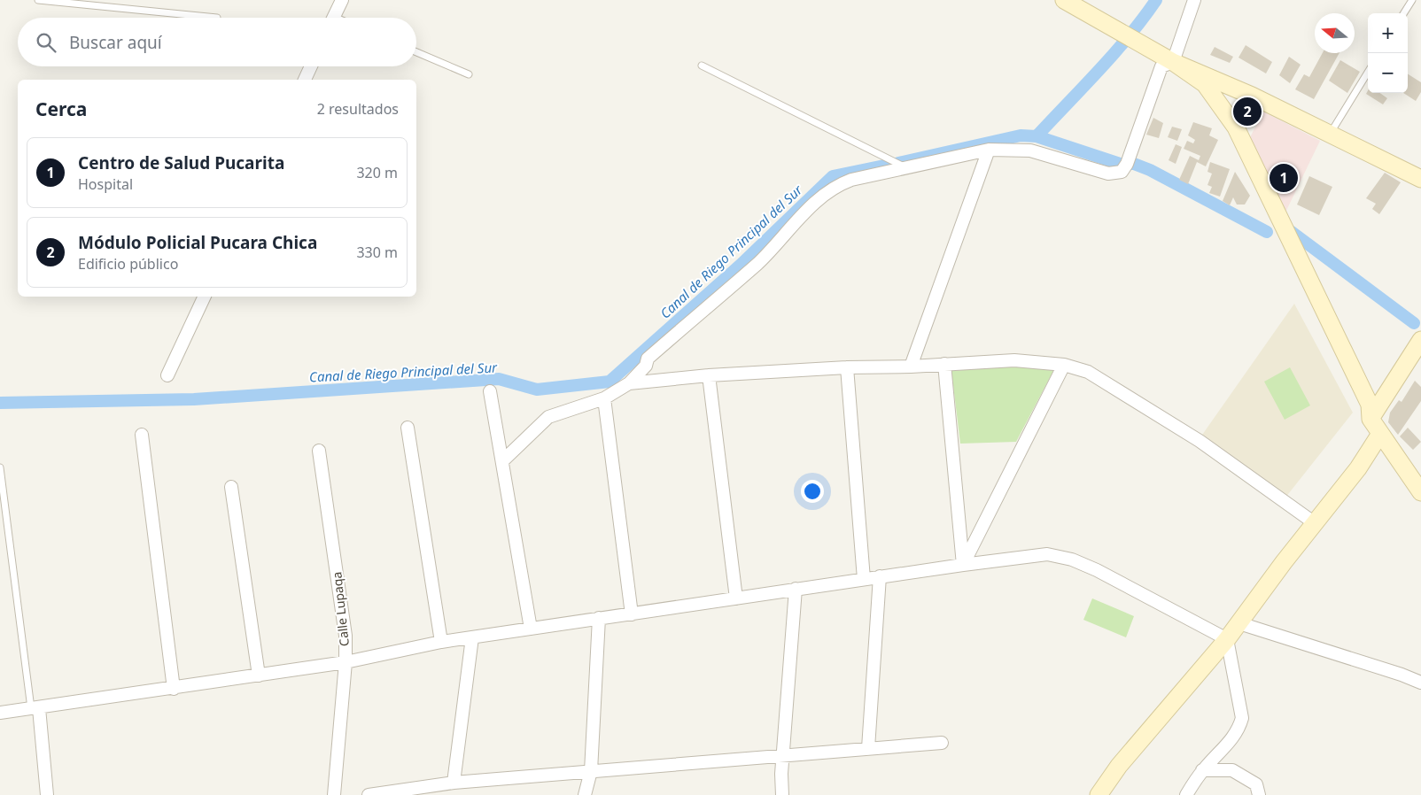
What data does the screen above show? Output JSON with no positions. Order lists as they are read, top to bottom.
{
  "streets": {
    "street": ["Calle Lupaqa"]
  },
  "water": ["Canal de Riego Principal del Sur"],
  "north": "left",
  "page": {
    "map_buttons": ["+", "−"],
    "search": "Buscar aquí",
    "heading": ["Cerca", "2 resultados"],
    "pins": ["2", "1"],
    "list": [
      {
        "mark": "1",
        "name": "Centro de Salud Pucarita",
        "note": "Hospital",
        "value": "320 m"
      },
      {
        "mark": "2",
        "name": "Módulo Policial Pucara Chica",
        "note": "Edificio público",
        "value": "330 m"
      }
    ]
  }
}
